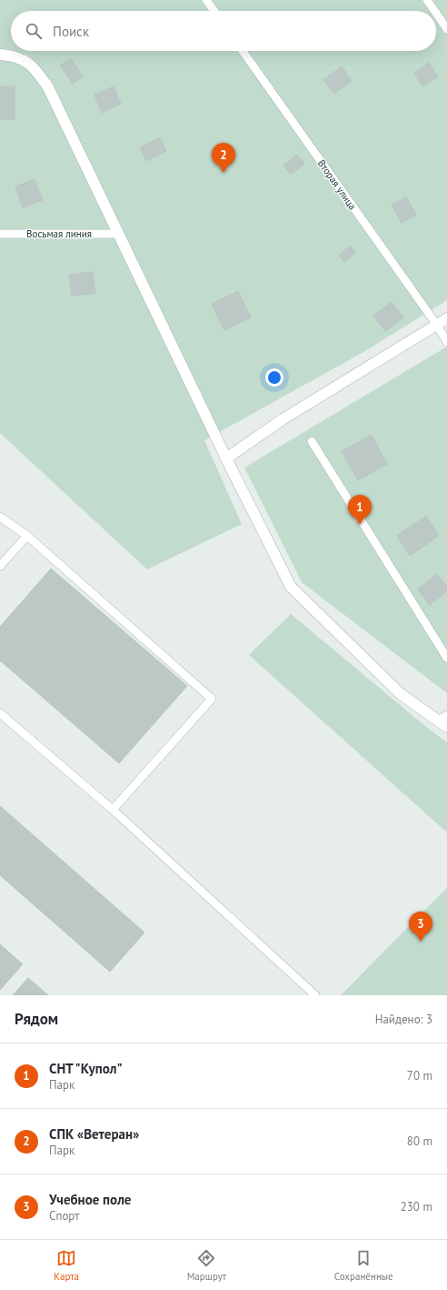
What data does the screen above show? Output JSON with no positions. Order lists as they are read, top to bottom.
{
  "streets": {
    "lane": ["Вторая улица", "Восьмая линия"]
  },
  "page": {
    "search": "Поиск",
    "pins": ["2", "1", "3"],
    "heading": ["Рядом", "Найдено: 3"],
    "list": [
      {
        "mark": "1",
        "name": "СНТ \"Купол\"",
        "note": "Парк",
        "value": "70 m"
      },
      {
        "mark": "2",
        "name": "СПК «Ветеран»",
        "note": "Парк",
        "value": "80 m"
      },
      {
        "mark": "3",
        "name": "Учебное поле",
        "note": "Спорт",
        "value": "230 m"
      }
    ],
    "nav": ["Карта", "Маршрут", "Сохранённые"]
  }
}
